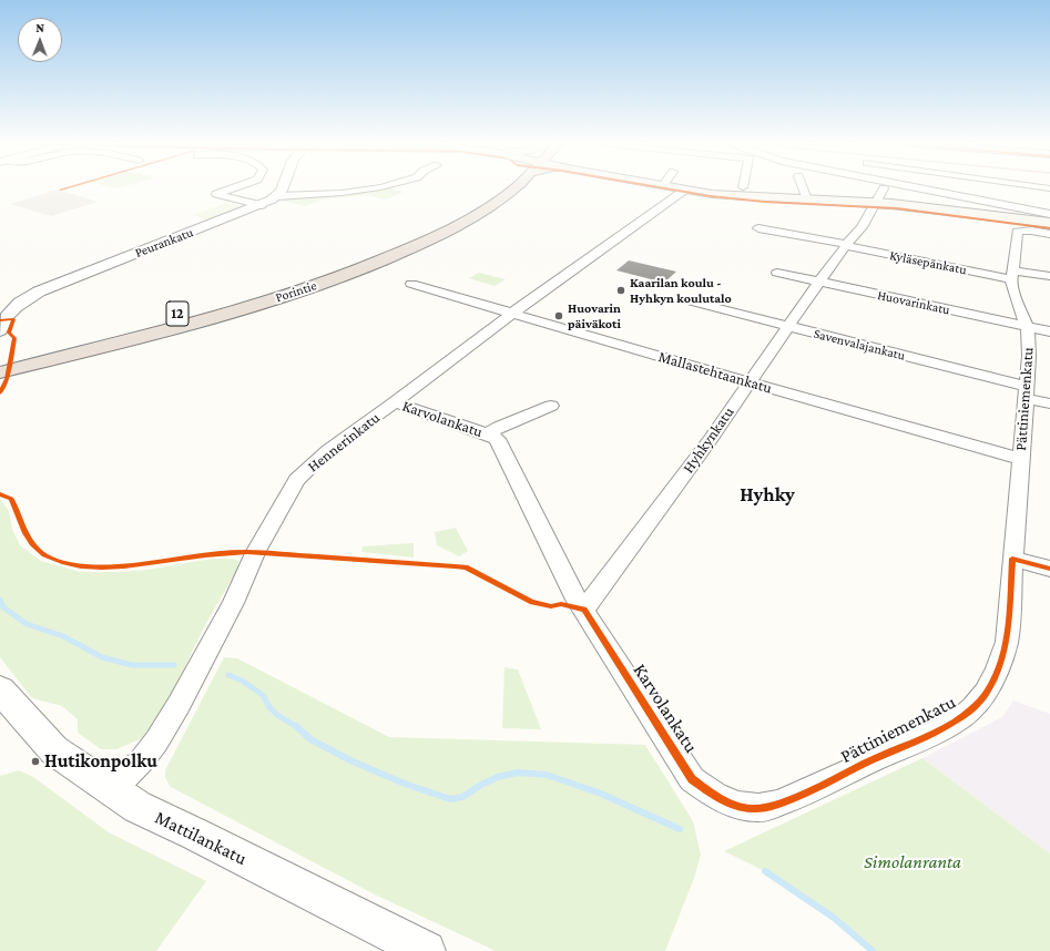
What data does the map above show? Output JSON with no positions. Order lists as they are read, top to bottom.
{
  "streets": {
    "highway": ["Porintie", "12"],
    "street": [
      "Peurankatu",
      "Kyläsepänkatu",
      "Huovarinkatu",
      "Savenvalajankatu",
      "Mallastehtaankatu",
      "Pättiniemenkatu",
      "Karvolankatu",
      "Hyhkynkatu",
      "Hennerinkatu",
      "Mattilankatu"
    ]
  },
  "crossings": [
    ["Kyläsepänkatu", "Pättiniemenkatu"],
    ["Kyläsepänkatu", "Hyhkynkatu"],
    ["Huovarinkatu", "Pättiniemenkatu"],
    ["Huovarinkatu", "Hyhkynkatu"],
    ["Savenvalajankatu", "Pättiniemenkatu"],
    ["Savenvalajankatu", "Hyhkynkatu"],
    ["Mallastehtaankatu", "Pättiniemenkatu"],
    ["Mallastehtaankatu", "Hyhkynkatu"],
    ["Mallastehtaankatu", "Hennerinkatu"],
    ["Pättiniemenkatu", "Karvolankatu"],
    ["Karvolankatu", "Hyhkynkatu"],
    ["Karvolankatu", "Hennerinkatu"],
    ["Hennerinkatu", "Mattilankatu"]
  ],
  "districts": ["Hyhky"],
  "parks": ["Simolanranta"],
  "places": ["Kaarilan koulu - Hyhkyn koulutalo", "Huovarin päiväkoti", "Hutikonpolku"],
  "north": "top"
}
